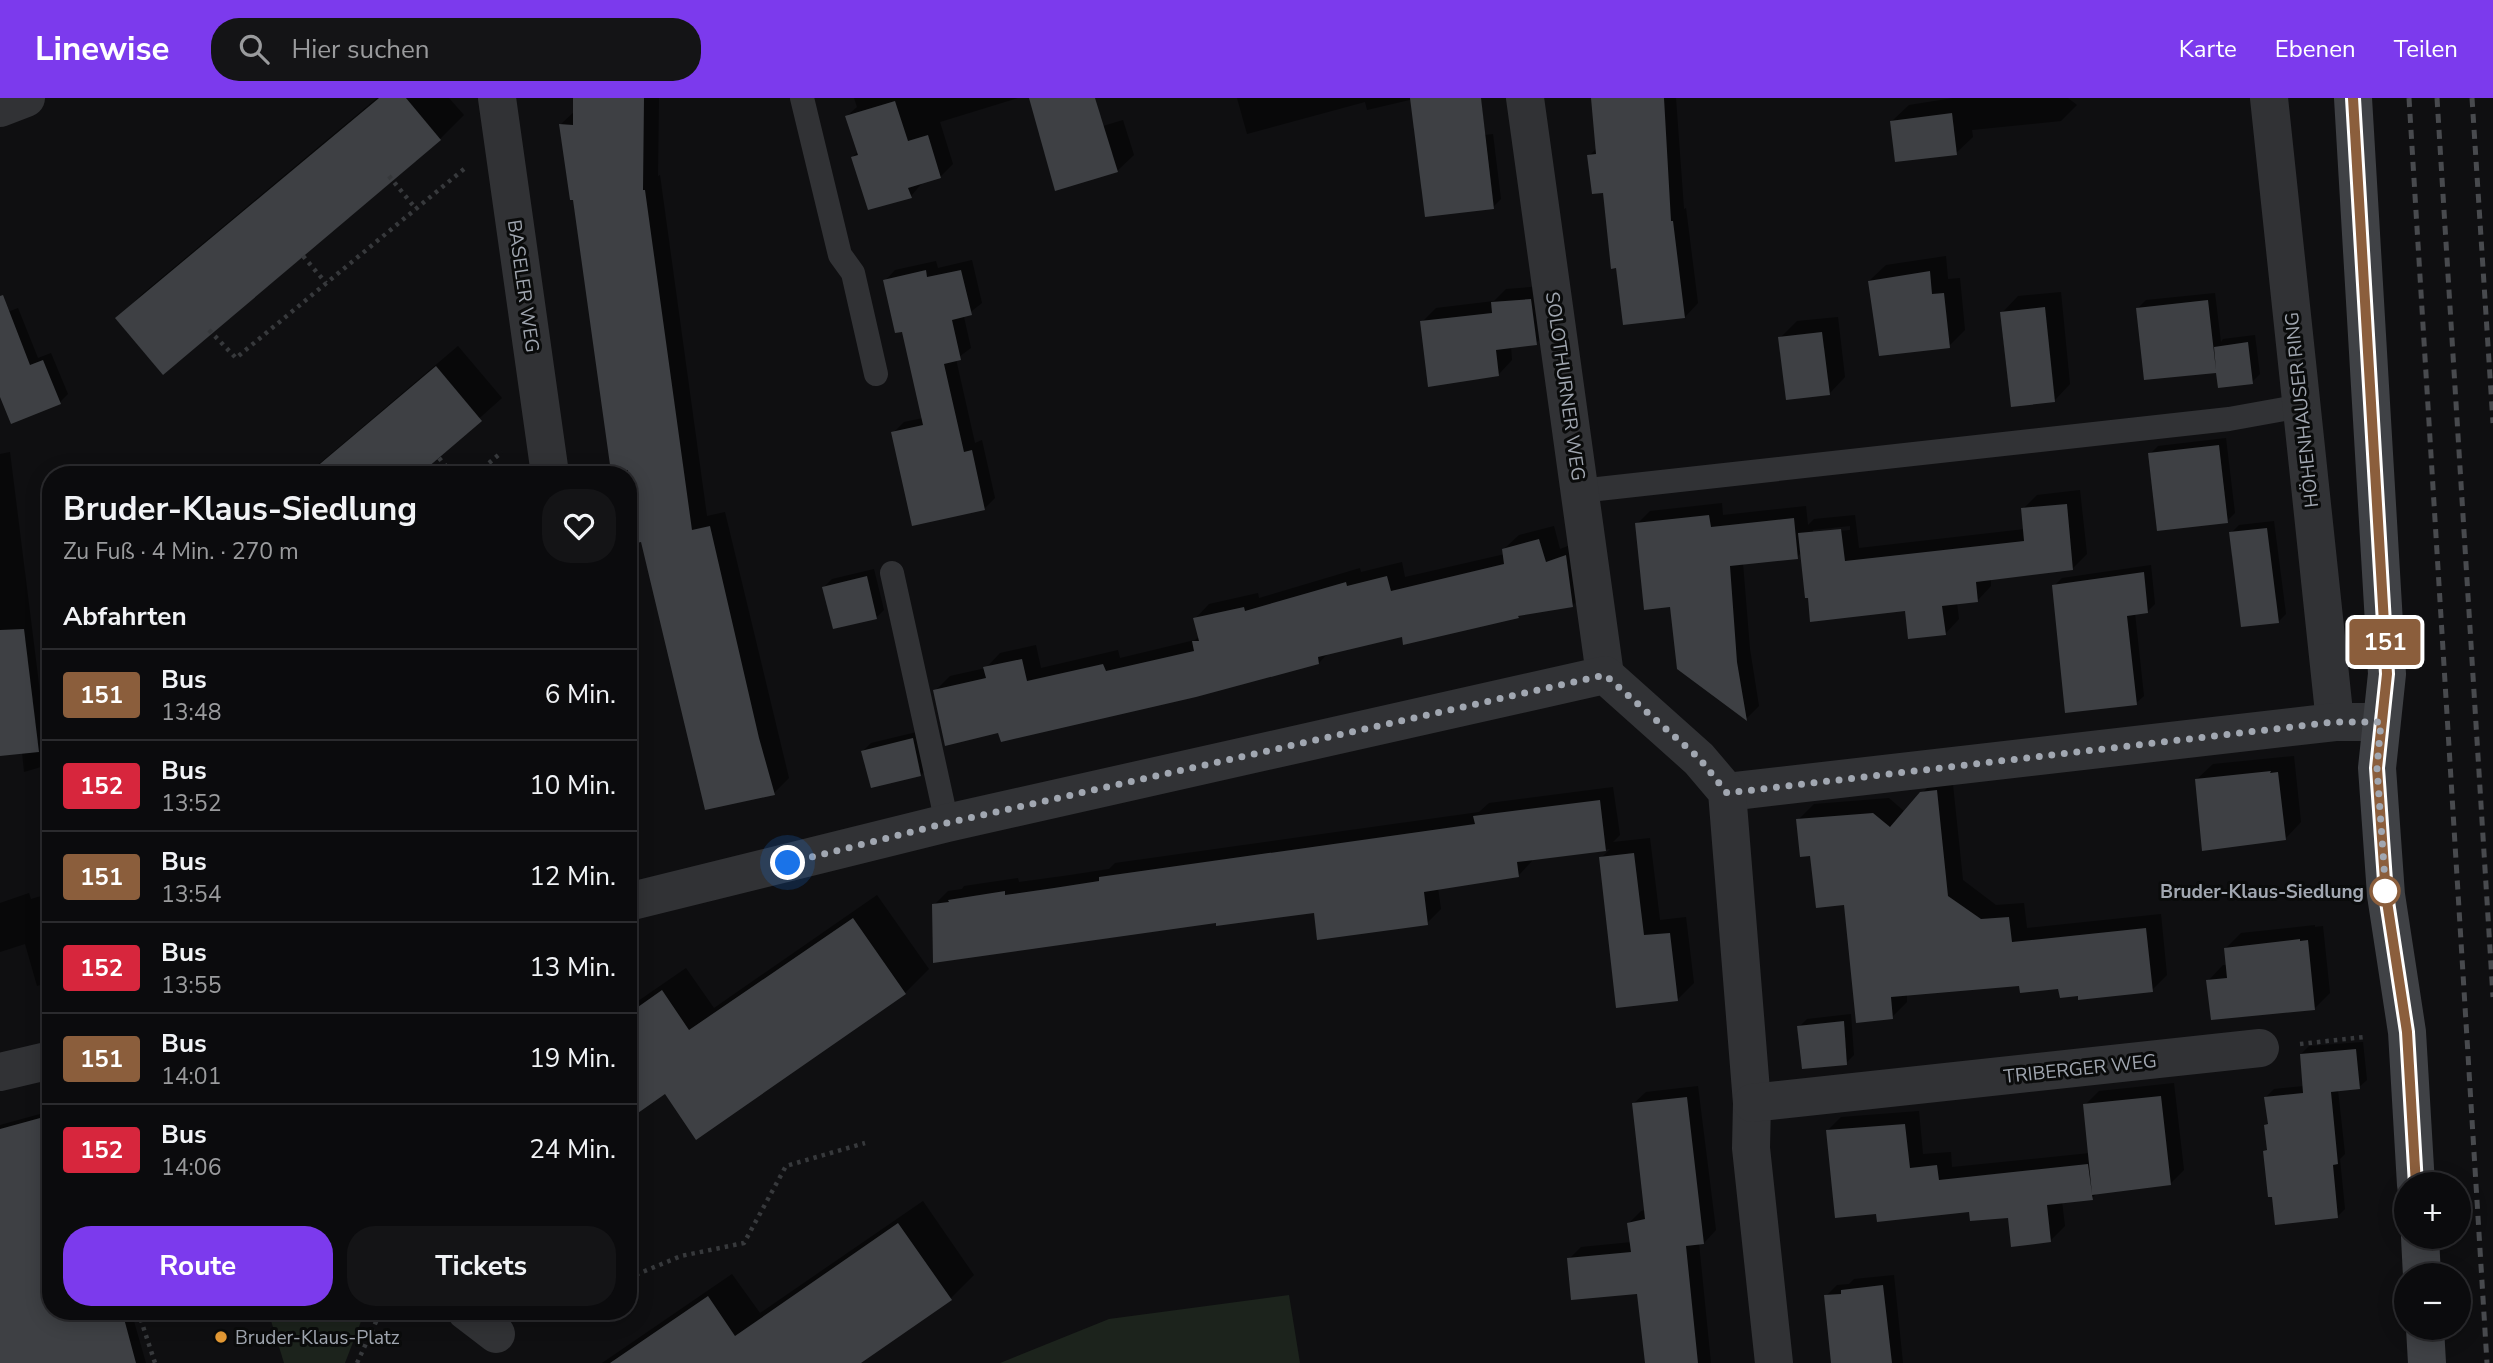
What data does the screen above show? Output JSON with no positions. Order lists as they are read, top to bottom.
{
  "streets": {
    "street": [
      "BASELER WEG",
      "SOLOTHURNER WEG",
      "HÖHENHAUSER RING",
      "TRIBERGER WEG"
    ]
  },
  "places": ["Bruder-Klaus-Siedlung", "Bruder-Klaus-Platz"],
  "lines": ["bus line 151"],
  "page": {
    "header": "Linewise",
    "search": "Hier suchen",
    "nav": ["Karte", "Ebenen", "Teilen"],
    "on_map": "151",
    "heading": [
      ["Bruder-Klaus-Siedlung", "Zu Fuß · 4 Min. · 270 m"],
      "Abfahrten"
    ],
    "list": [
      {
        "mark": "151",
        "name": "Bus",
        "note": "13:48",
        "value": "6 Min."
      },
      {
        "mark": "152",
        "name": "Bus",
        "note": "13:52",
        "value": "10 Min."
      },
      {
        "mark": "151",
        "name": "Bus",
        "note": "13:54",
        "value": "12 Min."
      },
      {
        "mark": "152",
        "name": "Bus",
        "note": "13:55",
        "value": "13 Min."
      },
      {
        "mark": "151",
        "name": "Bus",
        "note": "14:01",
        "value": "19 Min."
      },
      {
        "mark": "152",
        "name": "Bus",
        "note": "14:06",
        "value": "24 Min."
      }
    ],
    "map_buttons": ["+", "−"],
    "buttons": ["Route", "Tickets"]
  }
}
